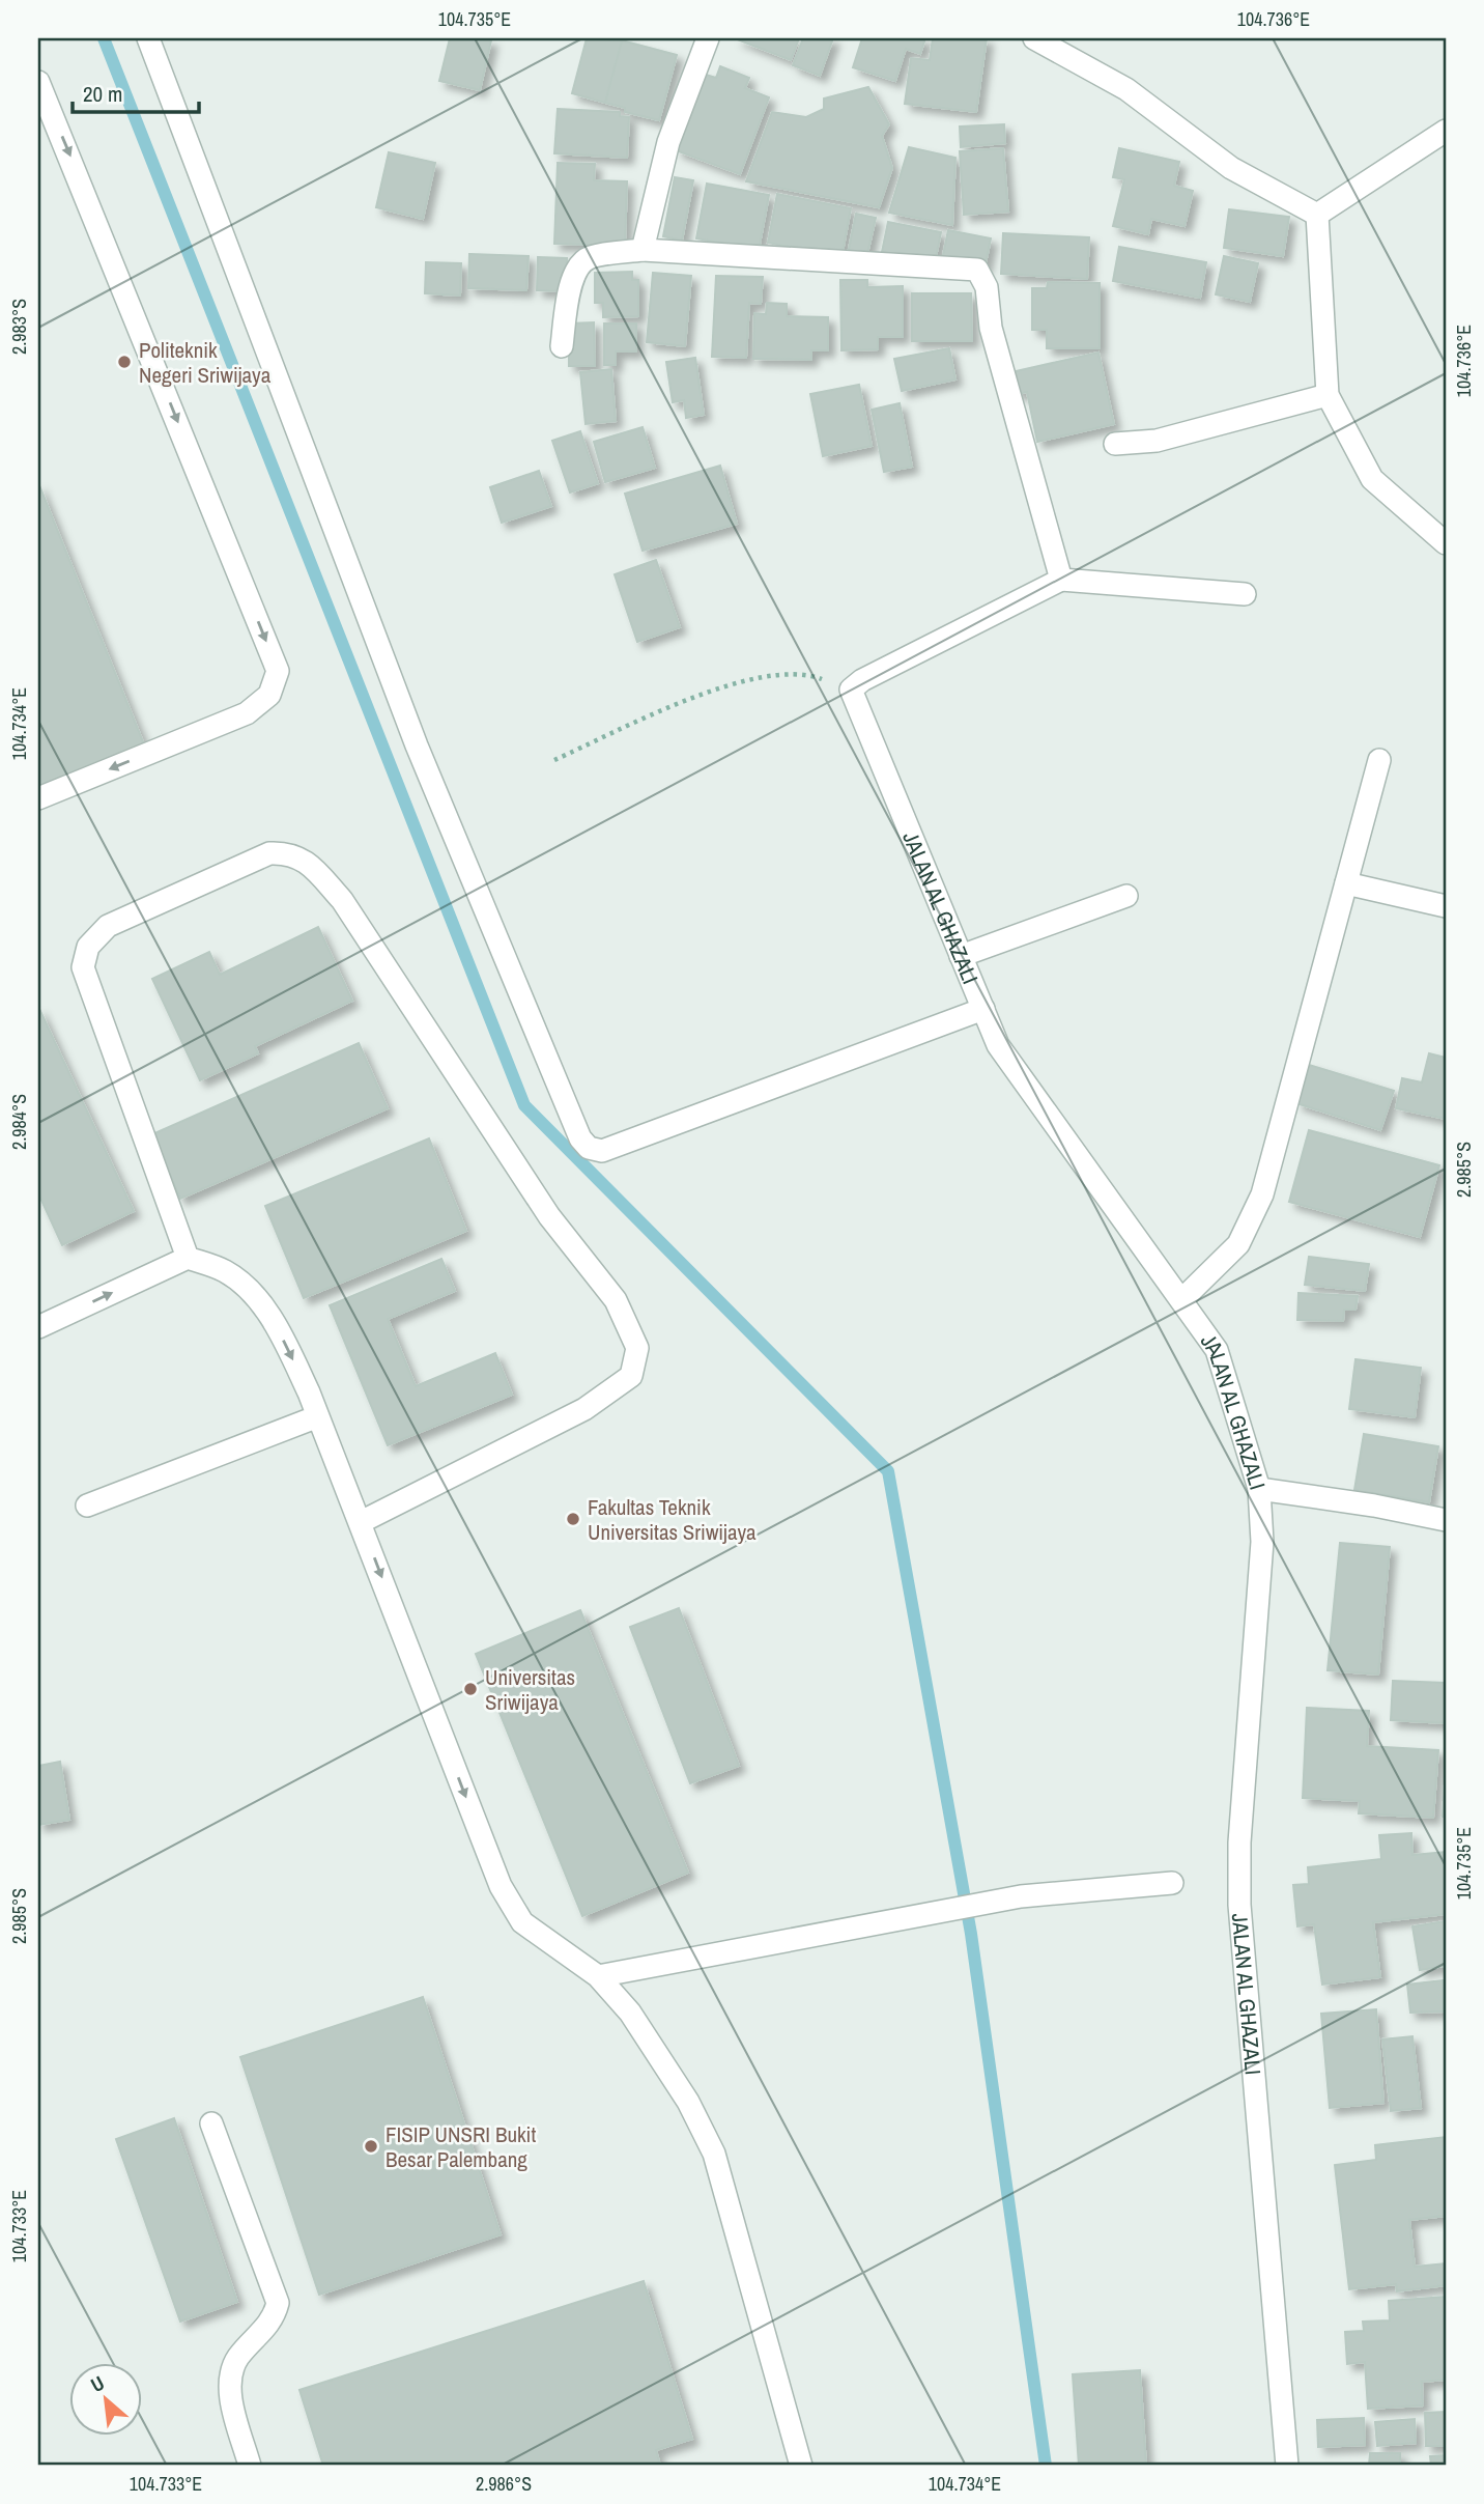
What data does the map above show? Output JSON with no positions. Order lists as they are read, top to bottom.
{
  "streets": {
    "street": ["JALAN AL GHAZALI"]
  },
  "places": [
    "Politeknik Negeri Sriwijaya",
    "Fakultas Teknik Universitas Sriwijaya",
    "Universitas Sriwijaya",
    "FISIP UNSRI Bukit Besar Palembang"
  ],
  "scale_bar": "20 m",
  "north": "top left",
  "coordinates": [
    "104.735°E",
    "104.736°E",
    "2.983°S",
    "104.734°E",
    "2.984°S",
    "2.985°S",
    "104.733°E",
    "2.986°S"
  ]
}
